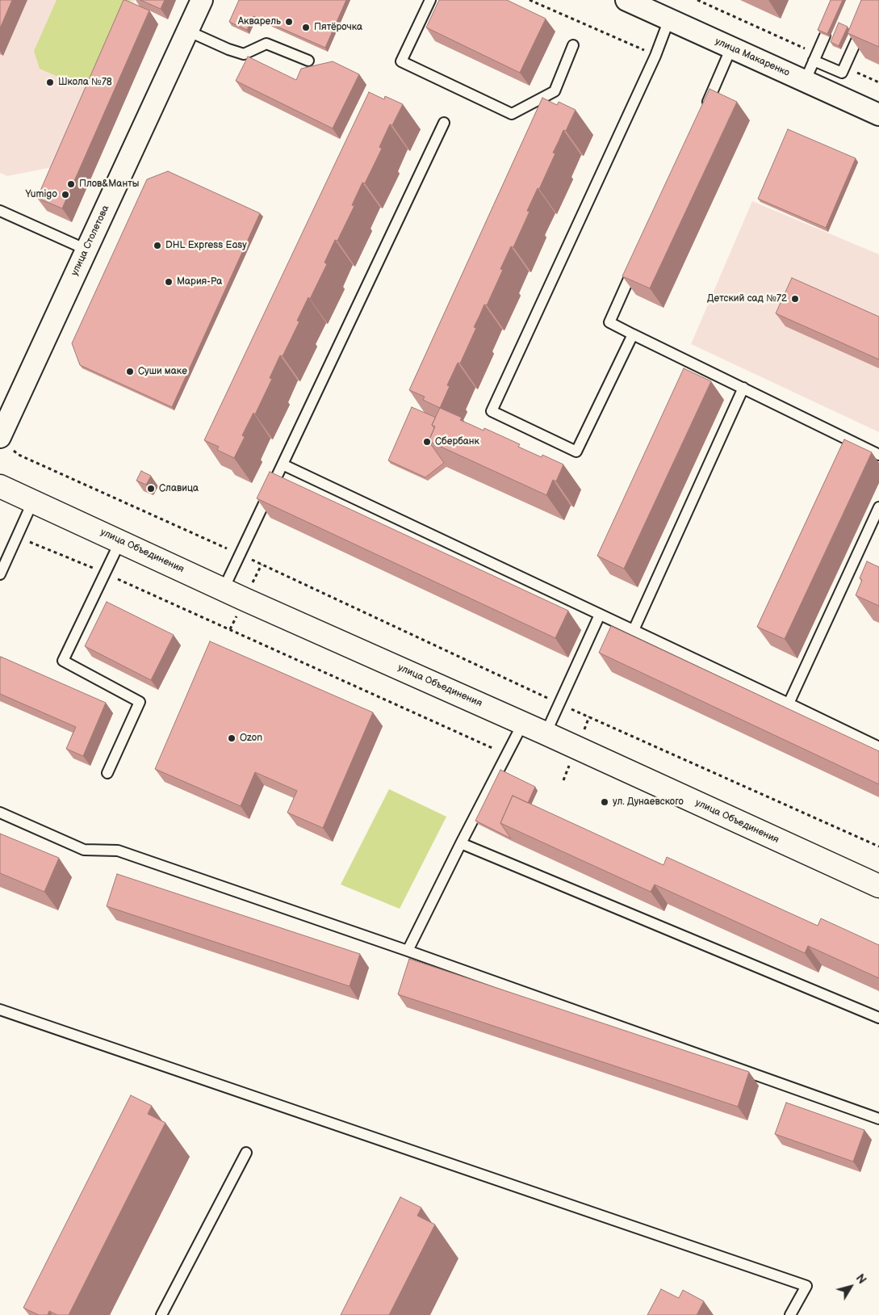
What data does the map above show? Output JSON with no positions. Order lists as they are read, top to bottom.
{
  "streets": {
    "street": ["улица Макаренко", "улица Столетова", "улица Объединения"]
  },
  "places": [
    "Акварель",
    "Пятёрочка",
    "Школа №78",
    "Плов&Манты",
    "Yumigo",
    "DHL Express Easy",
    "Мария-Ра",
    "Детский сад №72",
    "Суши маке",
    "Сбербанк",
    "Славица",
    "Ozon",
    "ул. Дунаевского"
  ],
  "north": "top right"
}
